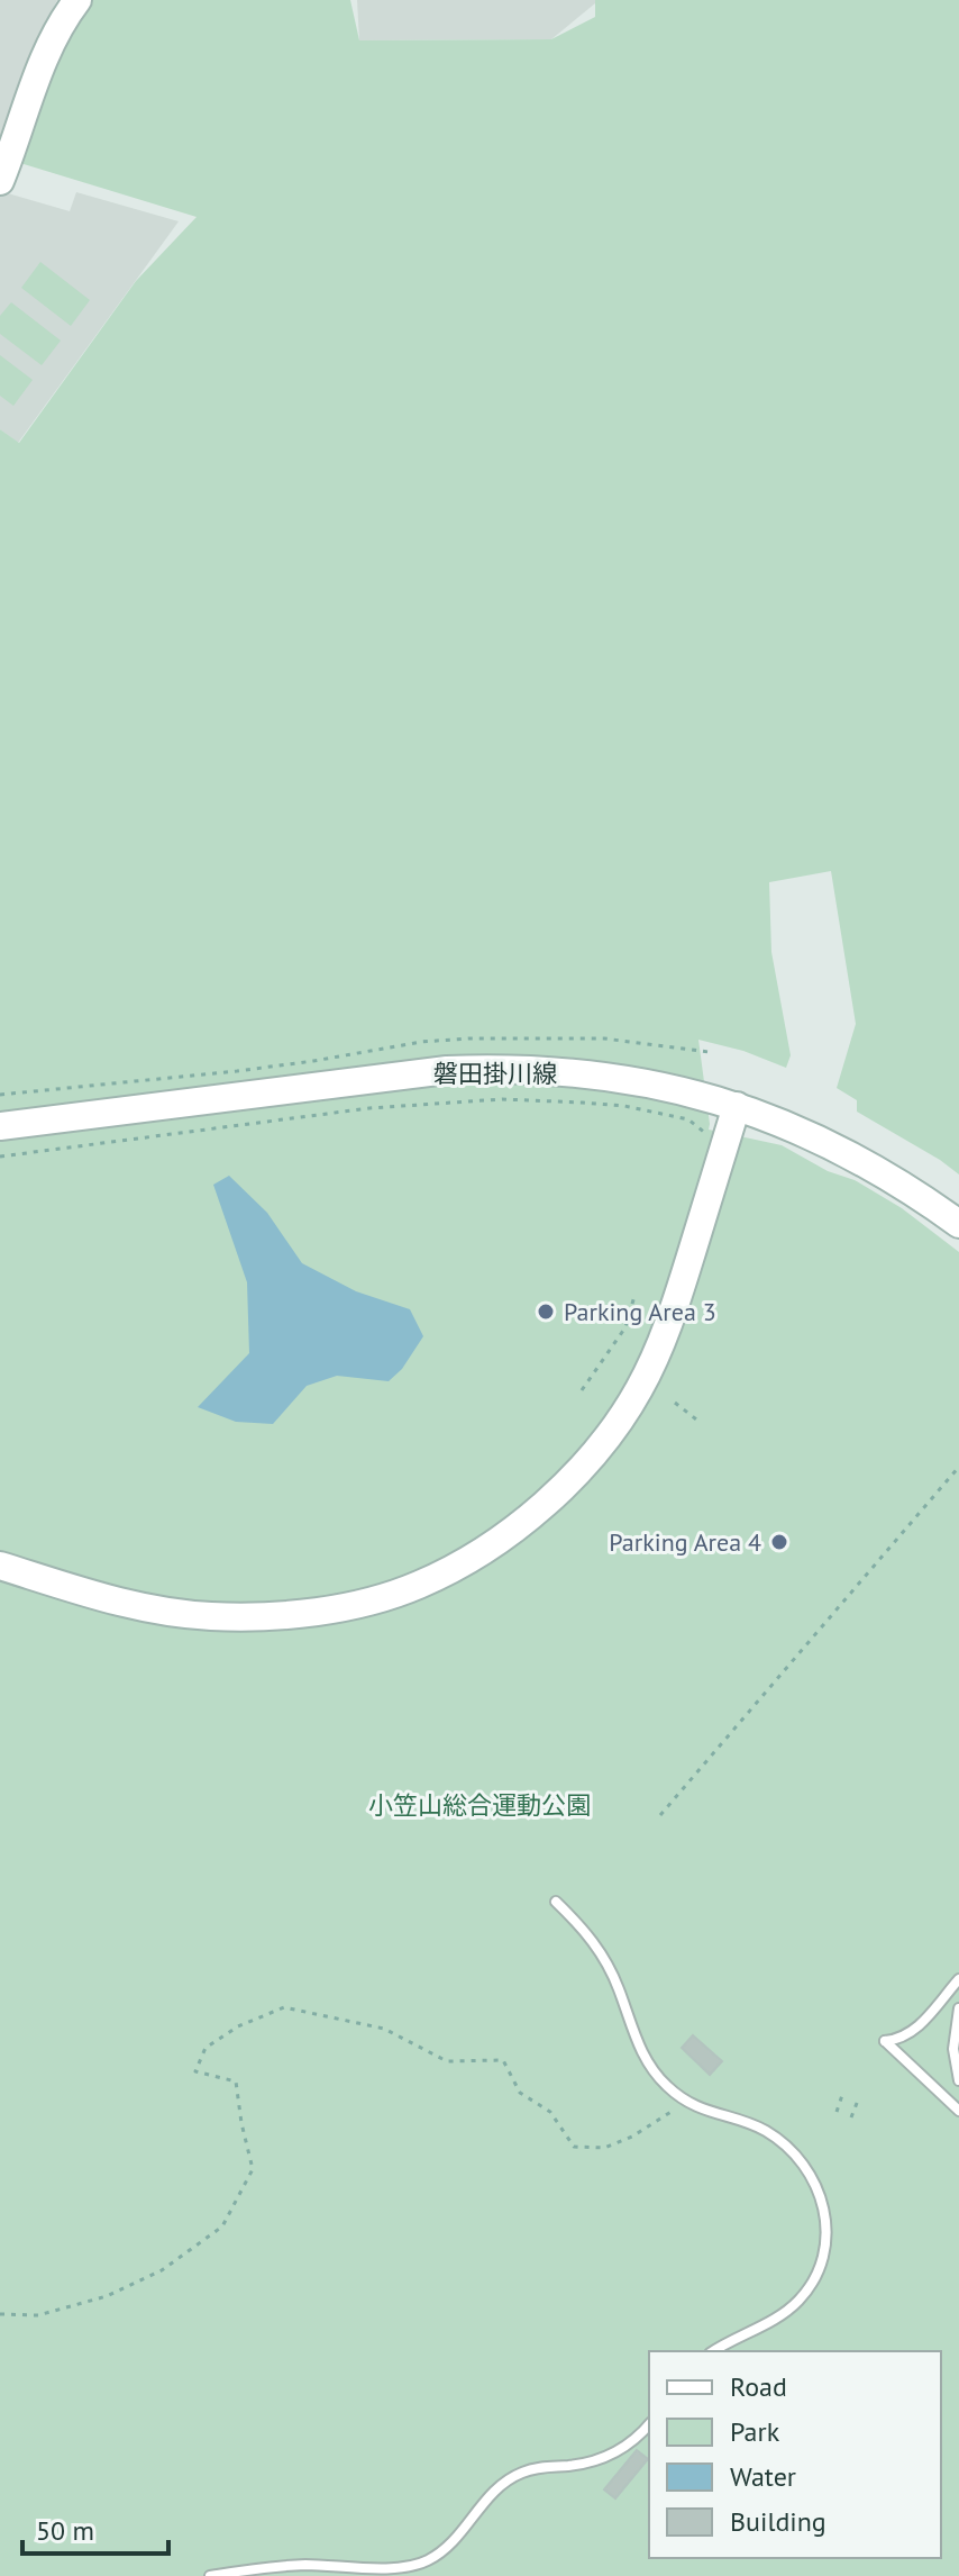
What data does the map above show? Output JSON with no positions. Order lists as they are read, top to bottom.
{
  "streets": {
    "street": ["磐田掛川線"]
  },
  "parks": ["小笠山総合運動公園"],
  "places": ["Parking Area 3", "Parking Area 4"],
  "legend": [
    "Road",
    "Park",
    "Water",
    "Building"
  ],
  "scale_bar": "50 m"
}
